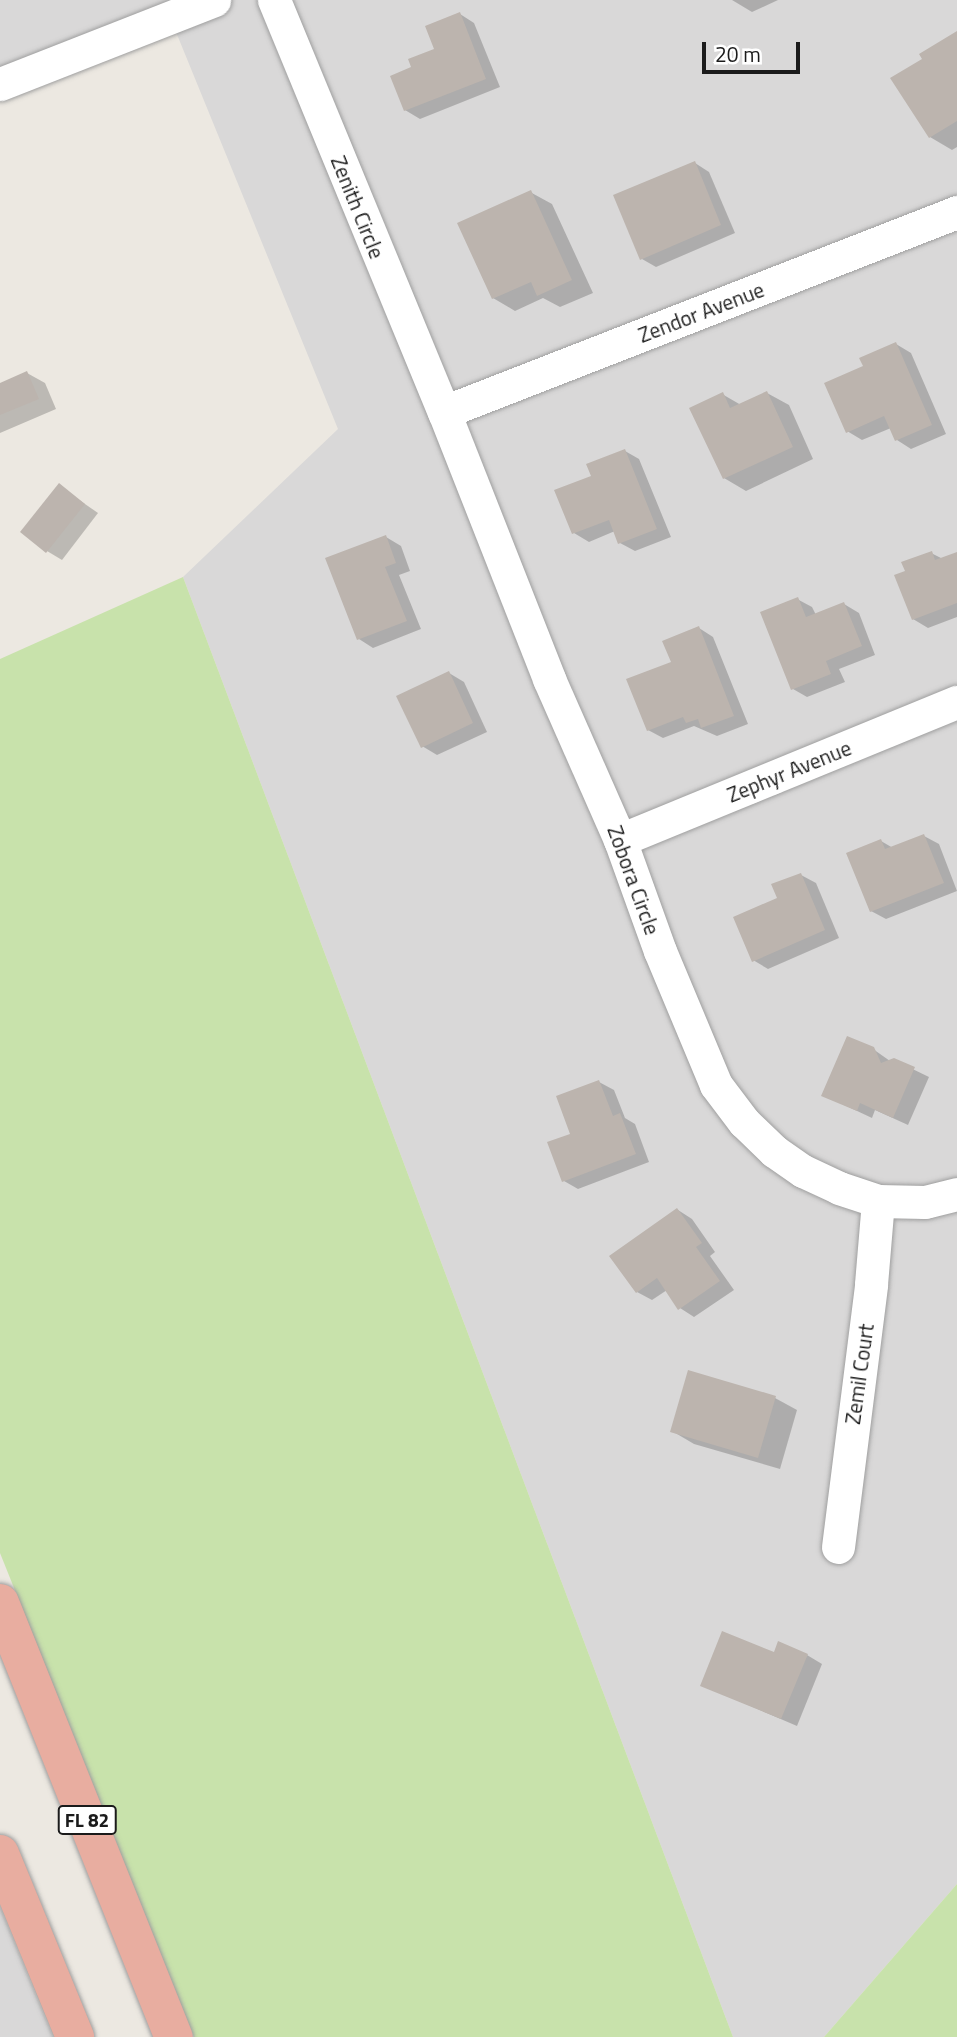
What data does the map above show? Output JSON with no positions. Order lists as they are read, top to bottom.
{
  "streets": {
    "highway": ["FL 82"],
    "street": [
      "Zenith Circle",
      "Zendor Avenue",
      "Zephyr Avenue",
      "Zobora Circle",
      "Zemil Court"
    ]
  },
  "crossings": [
    ["Zenith Circle", "Zendor Avenue"],
    ["Zenith Circle", "Zobora Circle"],
    ["Zendor Avenue", "Zobora Circle"],
    ["Zephyr Avenue", "Zobora Circle"],
    ["Zobora Circle", "Zemil Court"]
  ],
  "scale_bar": "20 m"
}
